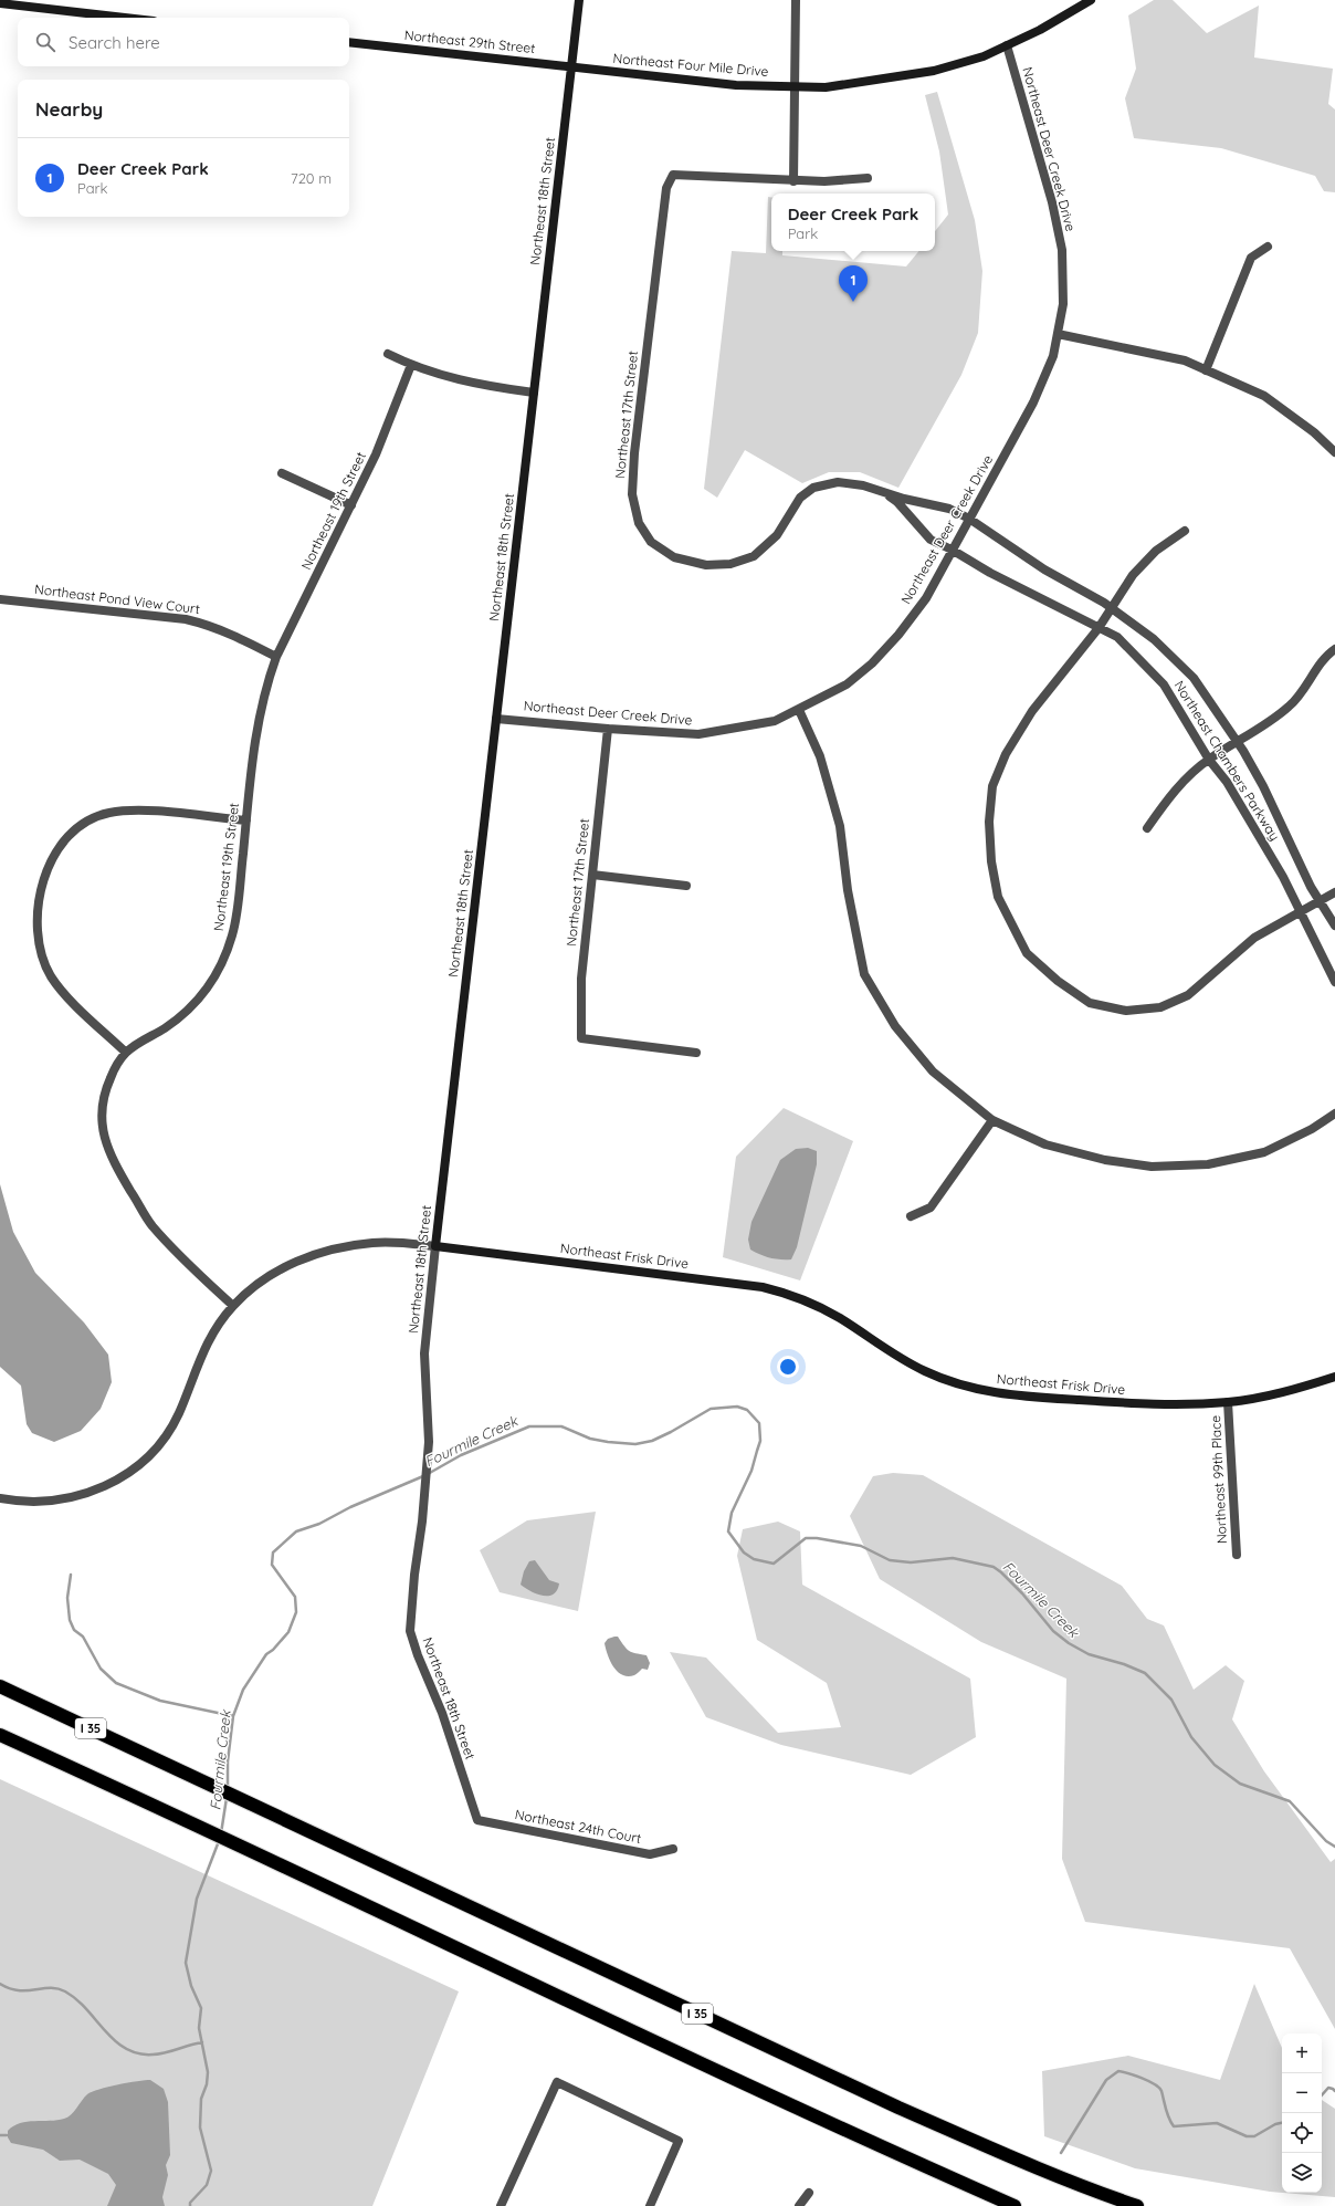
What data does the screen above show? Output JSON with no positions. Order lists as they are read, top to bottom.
{
  "streets": {
    "highway": ["I 35"],
    "street": [
      "Northeast 29th Street",
      "Northeast Four Mile Drive",
      "Northeast Deer Creek Drive",
      "Northeast 18th Street",
      "Northeast 17th Street",
      "Northeast 19th Street",
      "Northeast Pond View Court",
      "Northeast Chambers Parkway",
      "Northeast Frisk Drive",
      "Northeast 99th Place",
      "Northeast 24th Court"
    ]
  },
  "crossings": [
    ["Northeast 29th Street", "Northeast Four Mile Drive"],
    ["Northeast 29th Street", "Northeast 18th Street"],
    ["Northeast Four Mile Drive", "Northeast Deer Creek Drive"],
    ["Northeast Deer Creek Drive", "Northeast 18th Street"],
    ["Northeast Deer Creek Drive", "Northeast 17th Street"],
    ["Northeast Deer Creek Drive", "Northeast Chambers Parkway"],
    ["Northeast 18th Street", "Northeast Frisk Drive"],
    ["Northeast 18th Street", "Northeast 24th Court"],
    ["Northeast 17th Street", "Northeast Chambers Parkway"],
    ["Northeast 19th Street", "Northeast Pond View Court"],
    ["Northeast 19th Street", "Northeast Frisk Drive"],
    ["Northeast Frisk Drive", "Northeast 99th Place"]
  ],
  "water": ["Fourmile Creek"],
  "page": {
    "search": "Search here",
    "heading": "Nearby",
    "list": [
      {
        "mark": "1",
        "name": "Deer Creek Park",
        "note": "Park",
        "value": "720 m"
      }
    ],
    "popup": ["Deer Creek Park", "Park"],
    "pins": "1",
    "map_buttons": ["+", "−"]
  }
}
